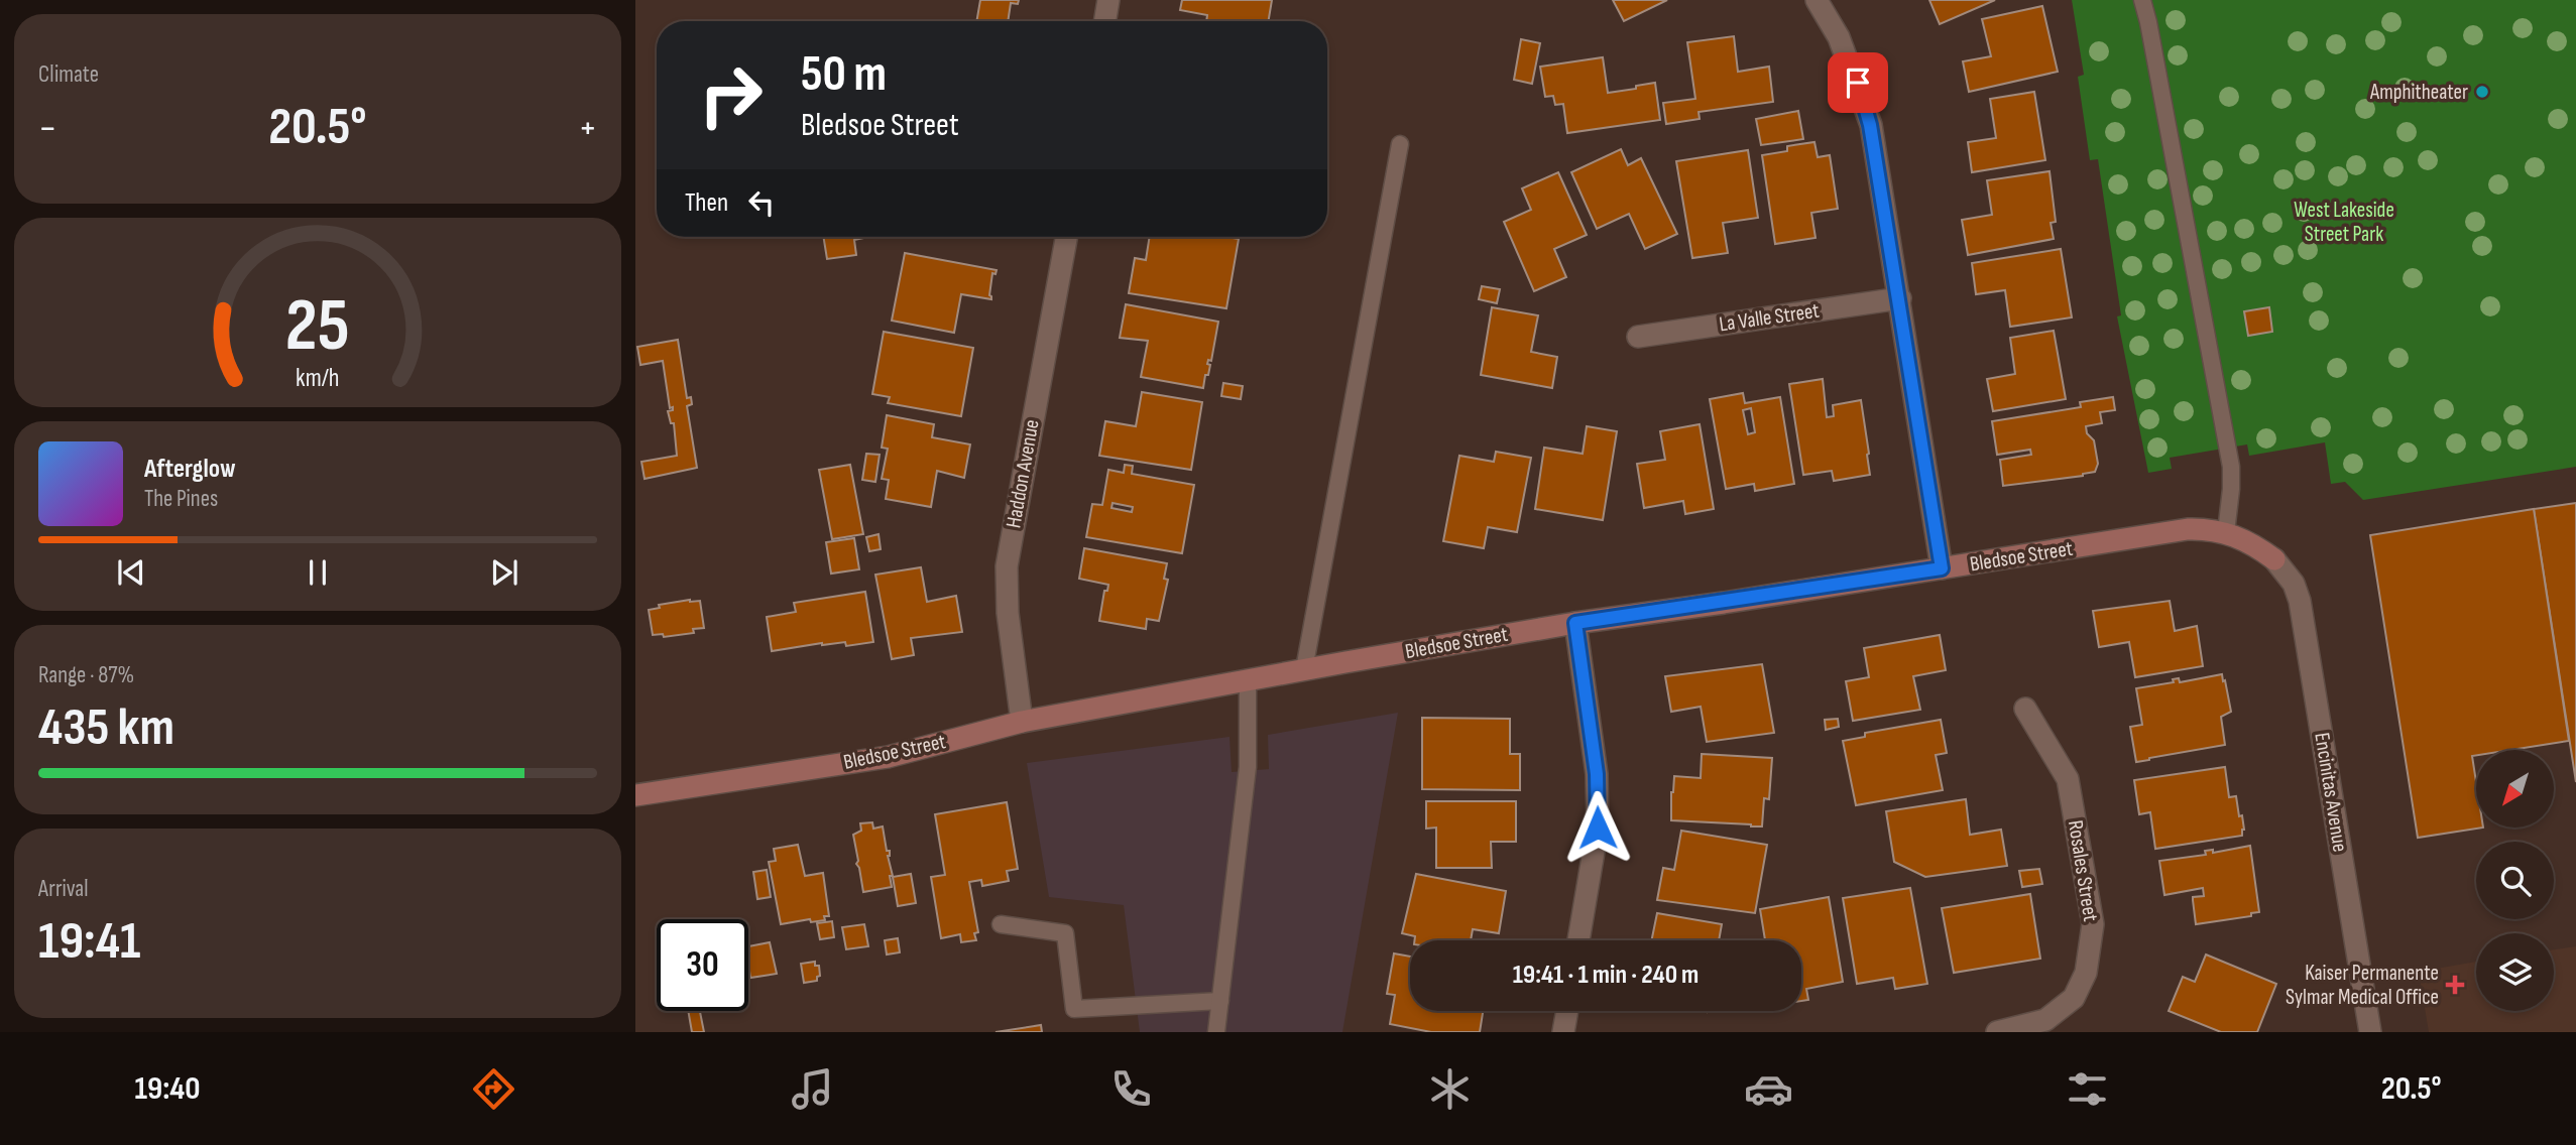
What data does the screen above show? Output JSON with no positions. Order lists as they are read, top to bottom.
{
  "streets": {
    "street": [
      "La Valle Street",
      "Haddon Avenue",
      "Bledsoe Street",
      "Encinitas Avenue",
      "Rosales Street"
    ]
  },
  "crossings": [
    ["Haddon Avenue", "Bledsoe Street"],
    ["Bledsoe Street", "Encinitas Avenue"]
  ],
  "parks": ["West Lakeside Street Park"],
  "places": {
    "other": ["Amphitheater"],
    "health": ["Kaiser Permanente Sylmar Medical Office"]
  },
  "north": "bottom left",
  "page": {
    "tile": [
      "Climate",
      ["Range · 87%", "435 km"],
      ["Arrival", "19:41"]
    ],
    "turn": ["50 m", "Bledsoe Street"],
    "heat": ["−", "20.5°", "+"],
    "then": "Then",
    "song": ["Afterglow", "The Pines"],
    "limit": "30",
    "trip": "19:41 · 1 min · 240 m",
    "tabs": ["19:40", "20.5°"],
    "gauge": ["25", "km/h"]
  }
}
